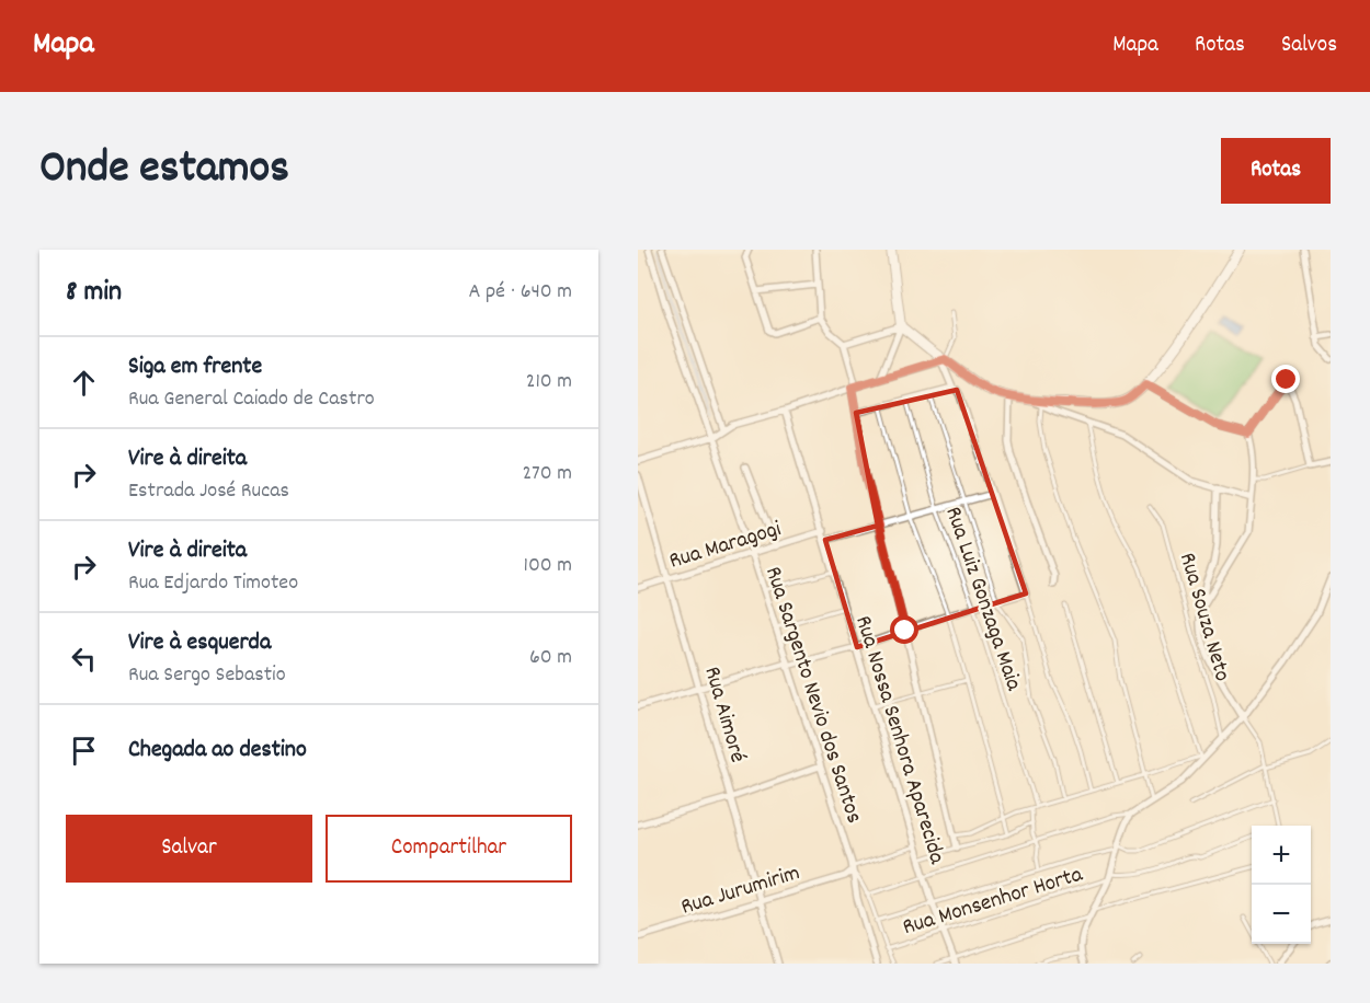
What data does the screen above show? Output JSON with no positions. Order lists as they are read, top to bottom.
{
  "streets": {
    "street": [
      "Rua Maragogi",
      "Rua Sargento Nevio dos Santos",
      "Rua Aimoré",
      "Rua Nossa Senhora Aparecida",
      "Rua Jurumirim"
    ],
    "lane": ["Rua Luiz Gonzaga Maia", "Rua Souza Neto", "Rua Monsenhor Horta"]
  },
  "crossings": [
    ["Rua Maragogi", "Rua Sargento Nevio dos Santos"],
    ["Rua Maragogi", "Rua Aimoré"],
    ["Rua Maragogi", "Rua Nossa Senhora Aparecida"],
    ["Rua Sargento Nevio dos Santos", "Rua Jurumirim"],
    ["Rua Aimoré", "Rua Jurumirim"],
    ["Rua Nossa Senhora Aparecida", "Rua Monsenhor Horta"]
  ],
  "page": {
    "header": "Mapa",
    "nav": ["Mapa", "Rotas", "Salvos"],
    "title": "Onde estamos",
    "buttons": [
      "Rotas",
      ["Salvar", "Compartilhar"]
    ],
    "heading": ["8 min", "A pé · 640 m"],
    "list": [
      ["Siga em frente", "Rua General Caiado de Castro", "210 m"],
      ["Vire à direita", "Estrada José Rucas", "270 m"],
      ["Vire à direita", "Rua Edjardo Timoteo", "100 m"],
      ["Vire à esquerda", "Rua Sergo Sebastio", "60 m"],
      "Chegada ao destino"
    ],
    "map_buttons": ["+", "−"]
  }
}
